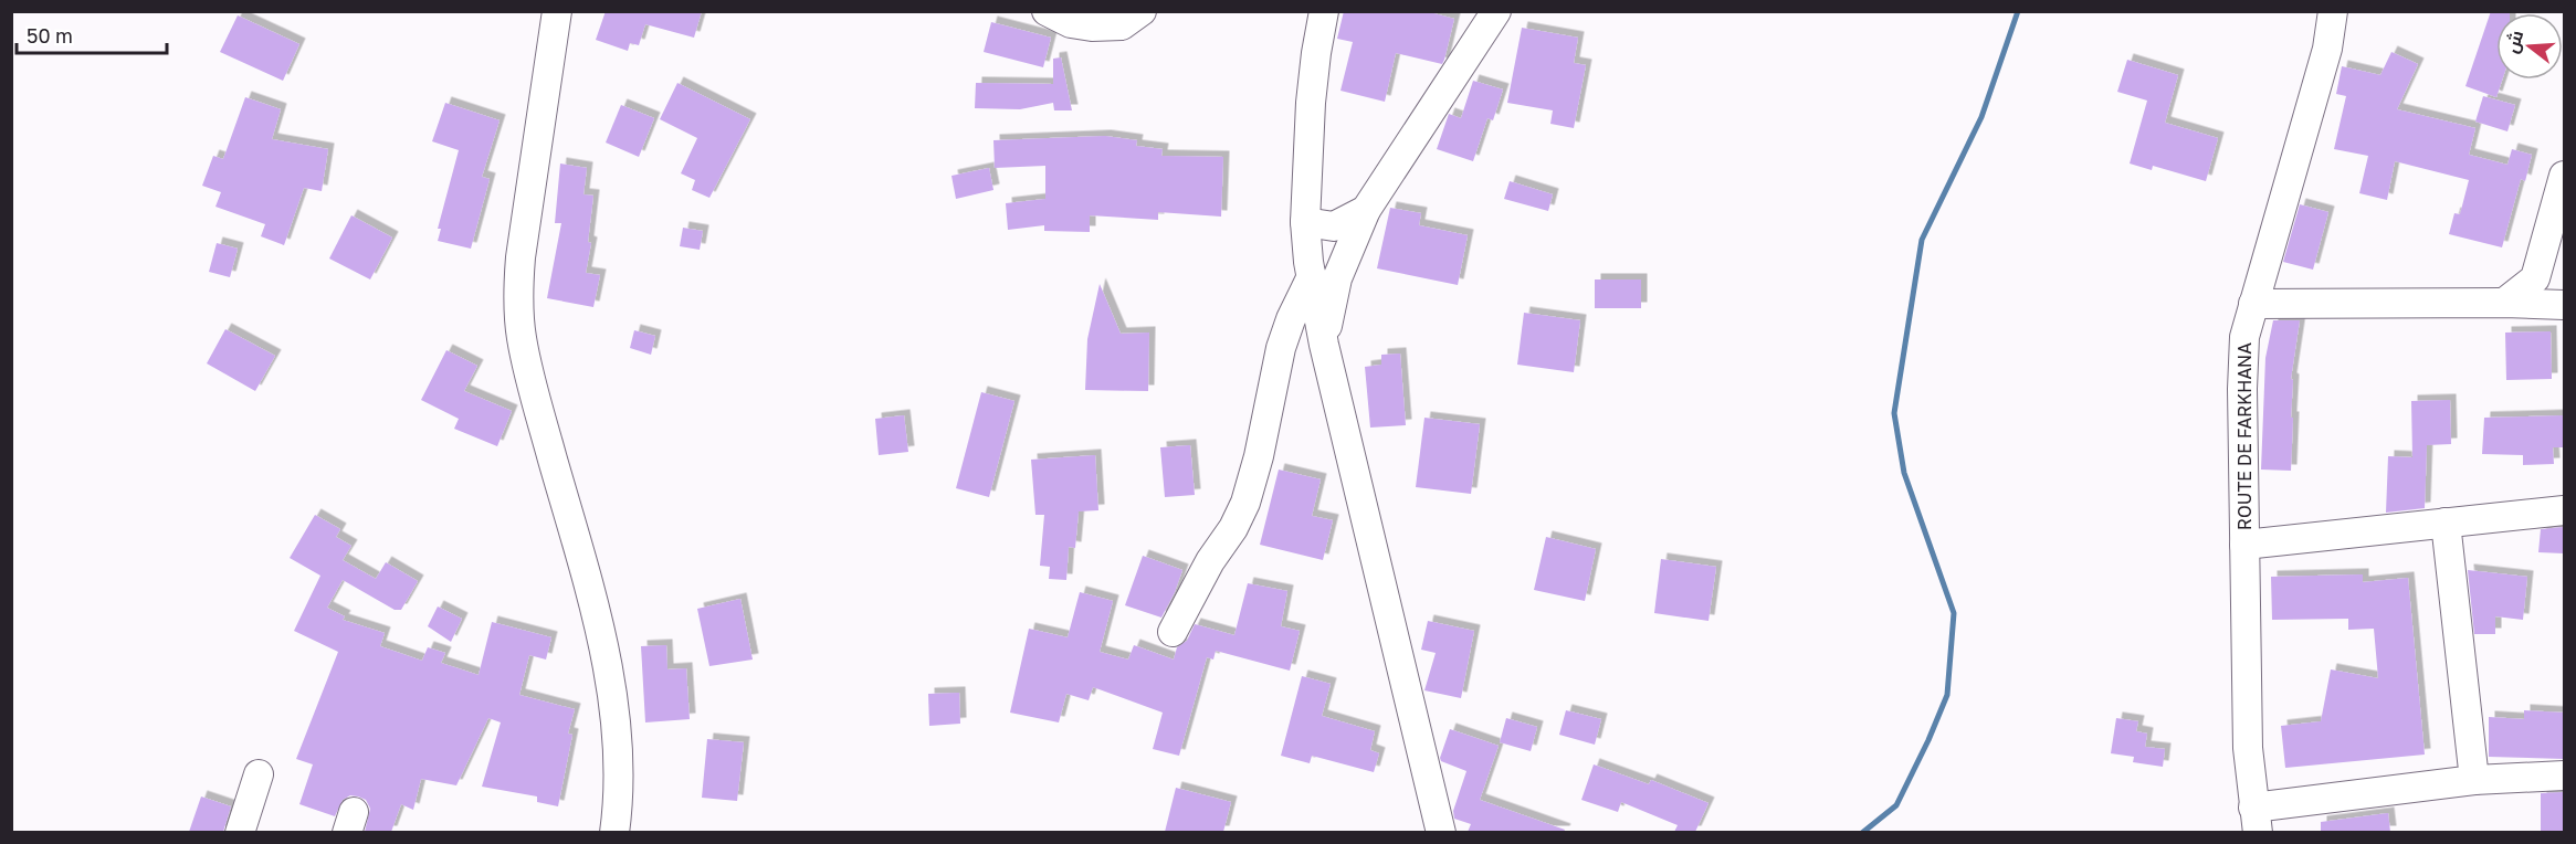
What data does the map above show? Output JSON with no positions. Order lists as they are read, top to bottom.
{
  "streets": {
    "street": ["ROUTE DE FARKHANA"]
  },
  "scale_bar": "50 m",
  "north": "left"
}
